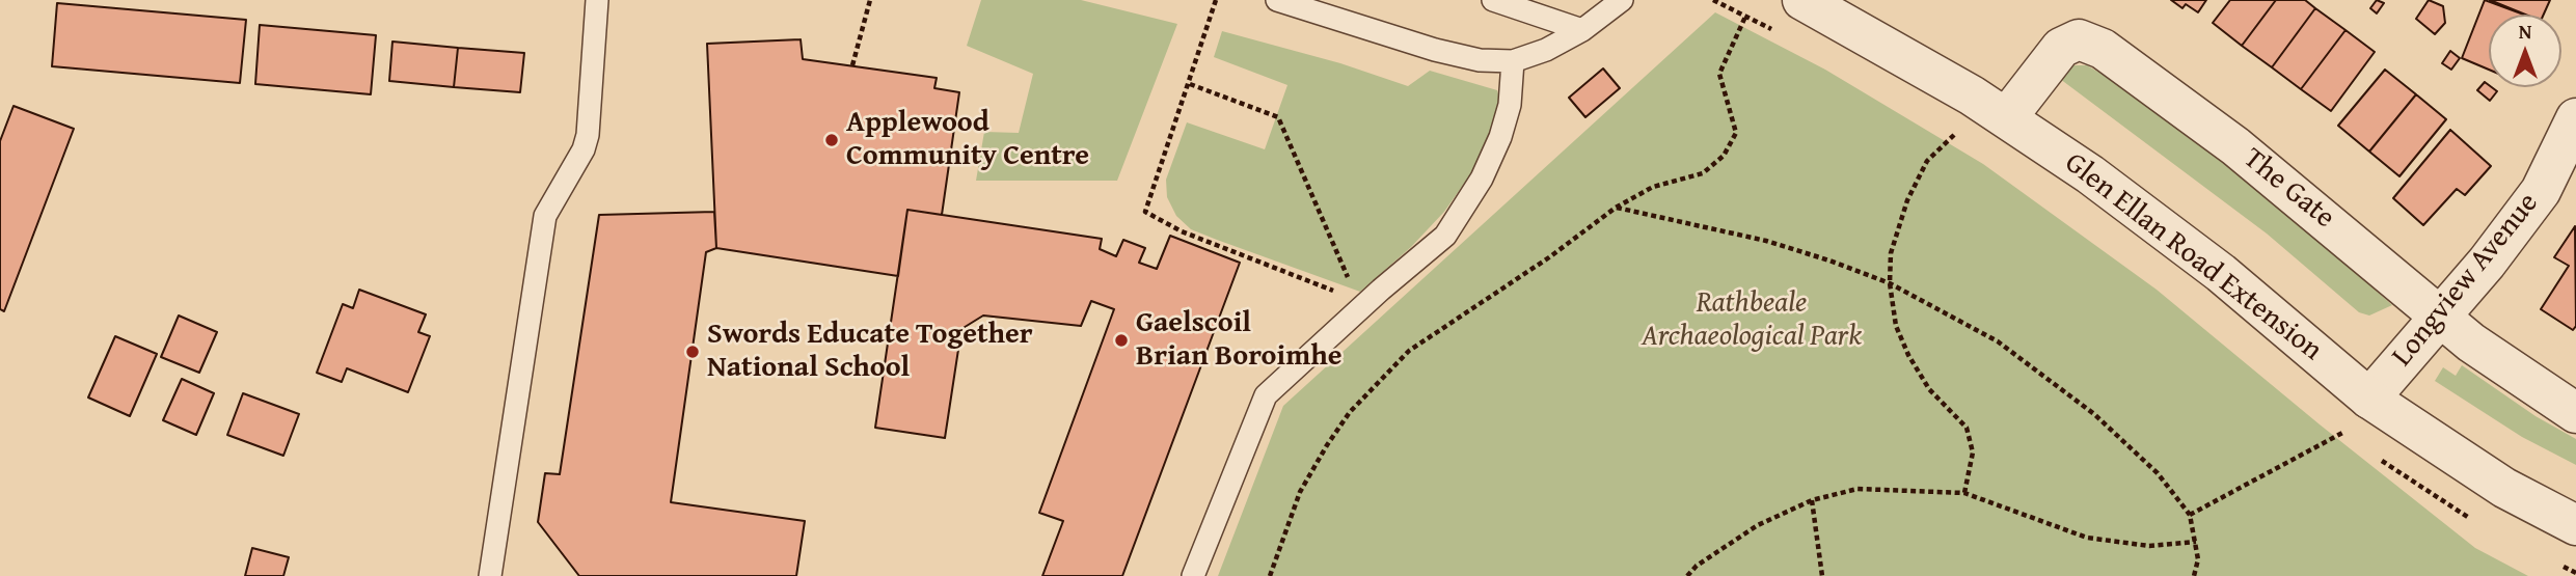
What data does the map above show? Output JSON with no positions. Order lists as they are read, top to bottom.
{
  "streets": {
    "street": ["The Gate", "Glen Ellan Road Extension", "Longview Avenue"]
  },
  "crossings": [
    ["The Gate", "Glen Ellan Road Extension"],
    ["The Gate", "Longview Avenue"],
    ["Glen Ellan Road Extension", "Longview Avenue"]
  ],
  "parks": ["Rathbeale Archaeological Park"],
  "places": ["Applewood Community Centre", "Gaelscoil Brian Boroimhe", "Swords Educate Together National School"],
  "north": "top"
}
